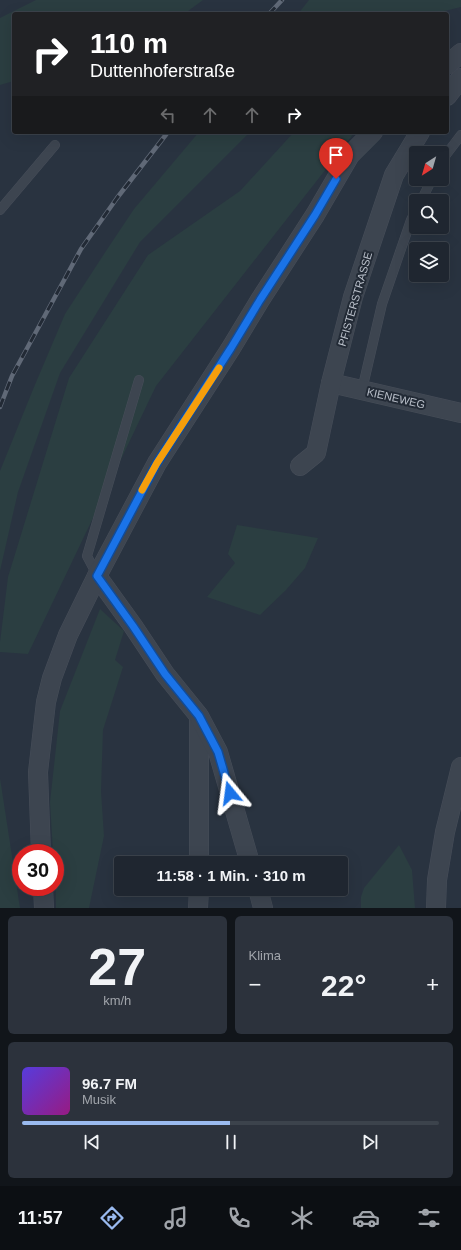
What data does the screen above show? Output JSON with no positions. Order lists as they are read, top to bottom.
{
  "streets": {
    "street": ["PFISTERSTRASSE", "KIENEWEG"]
  },
  "crossings": [
    ["PFISTERSTRASSE", "KIENEWEG"]
  ],
  "north": "bottom left",
  "page": {
    "turn": ["110 m", "Duttenhoferstraße"],
    "limit": "30",
    "trip": "11:58 · 1 Min. · 310 m",
    "tile": [
      ["27", "km/h"],
      "Klima"
    ],
    "heat": ["−", "22°", "+"],
    "song": ["96.7 FM", "Musik"],
    "tabs": "11:57"
  }
}
